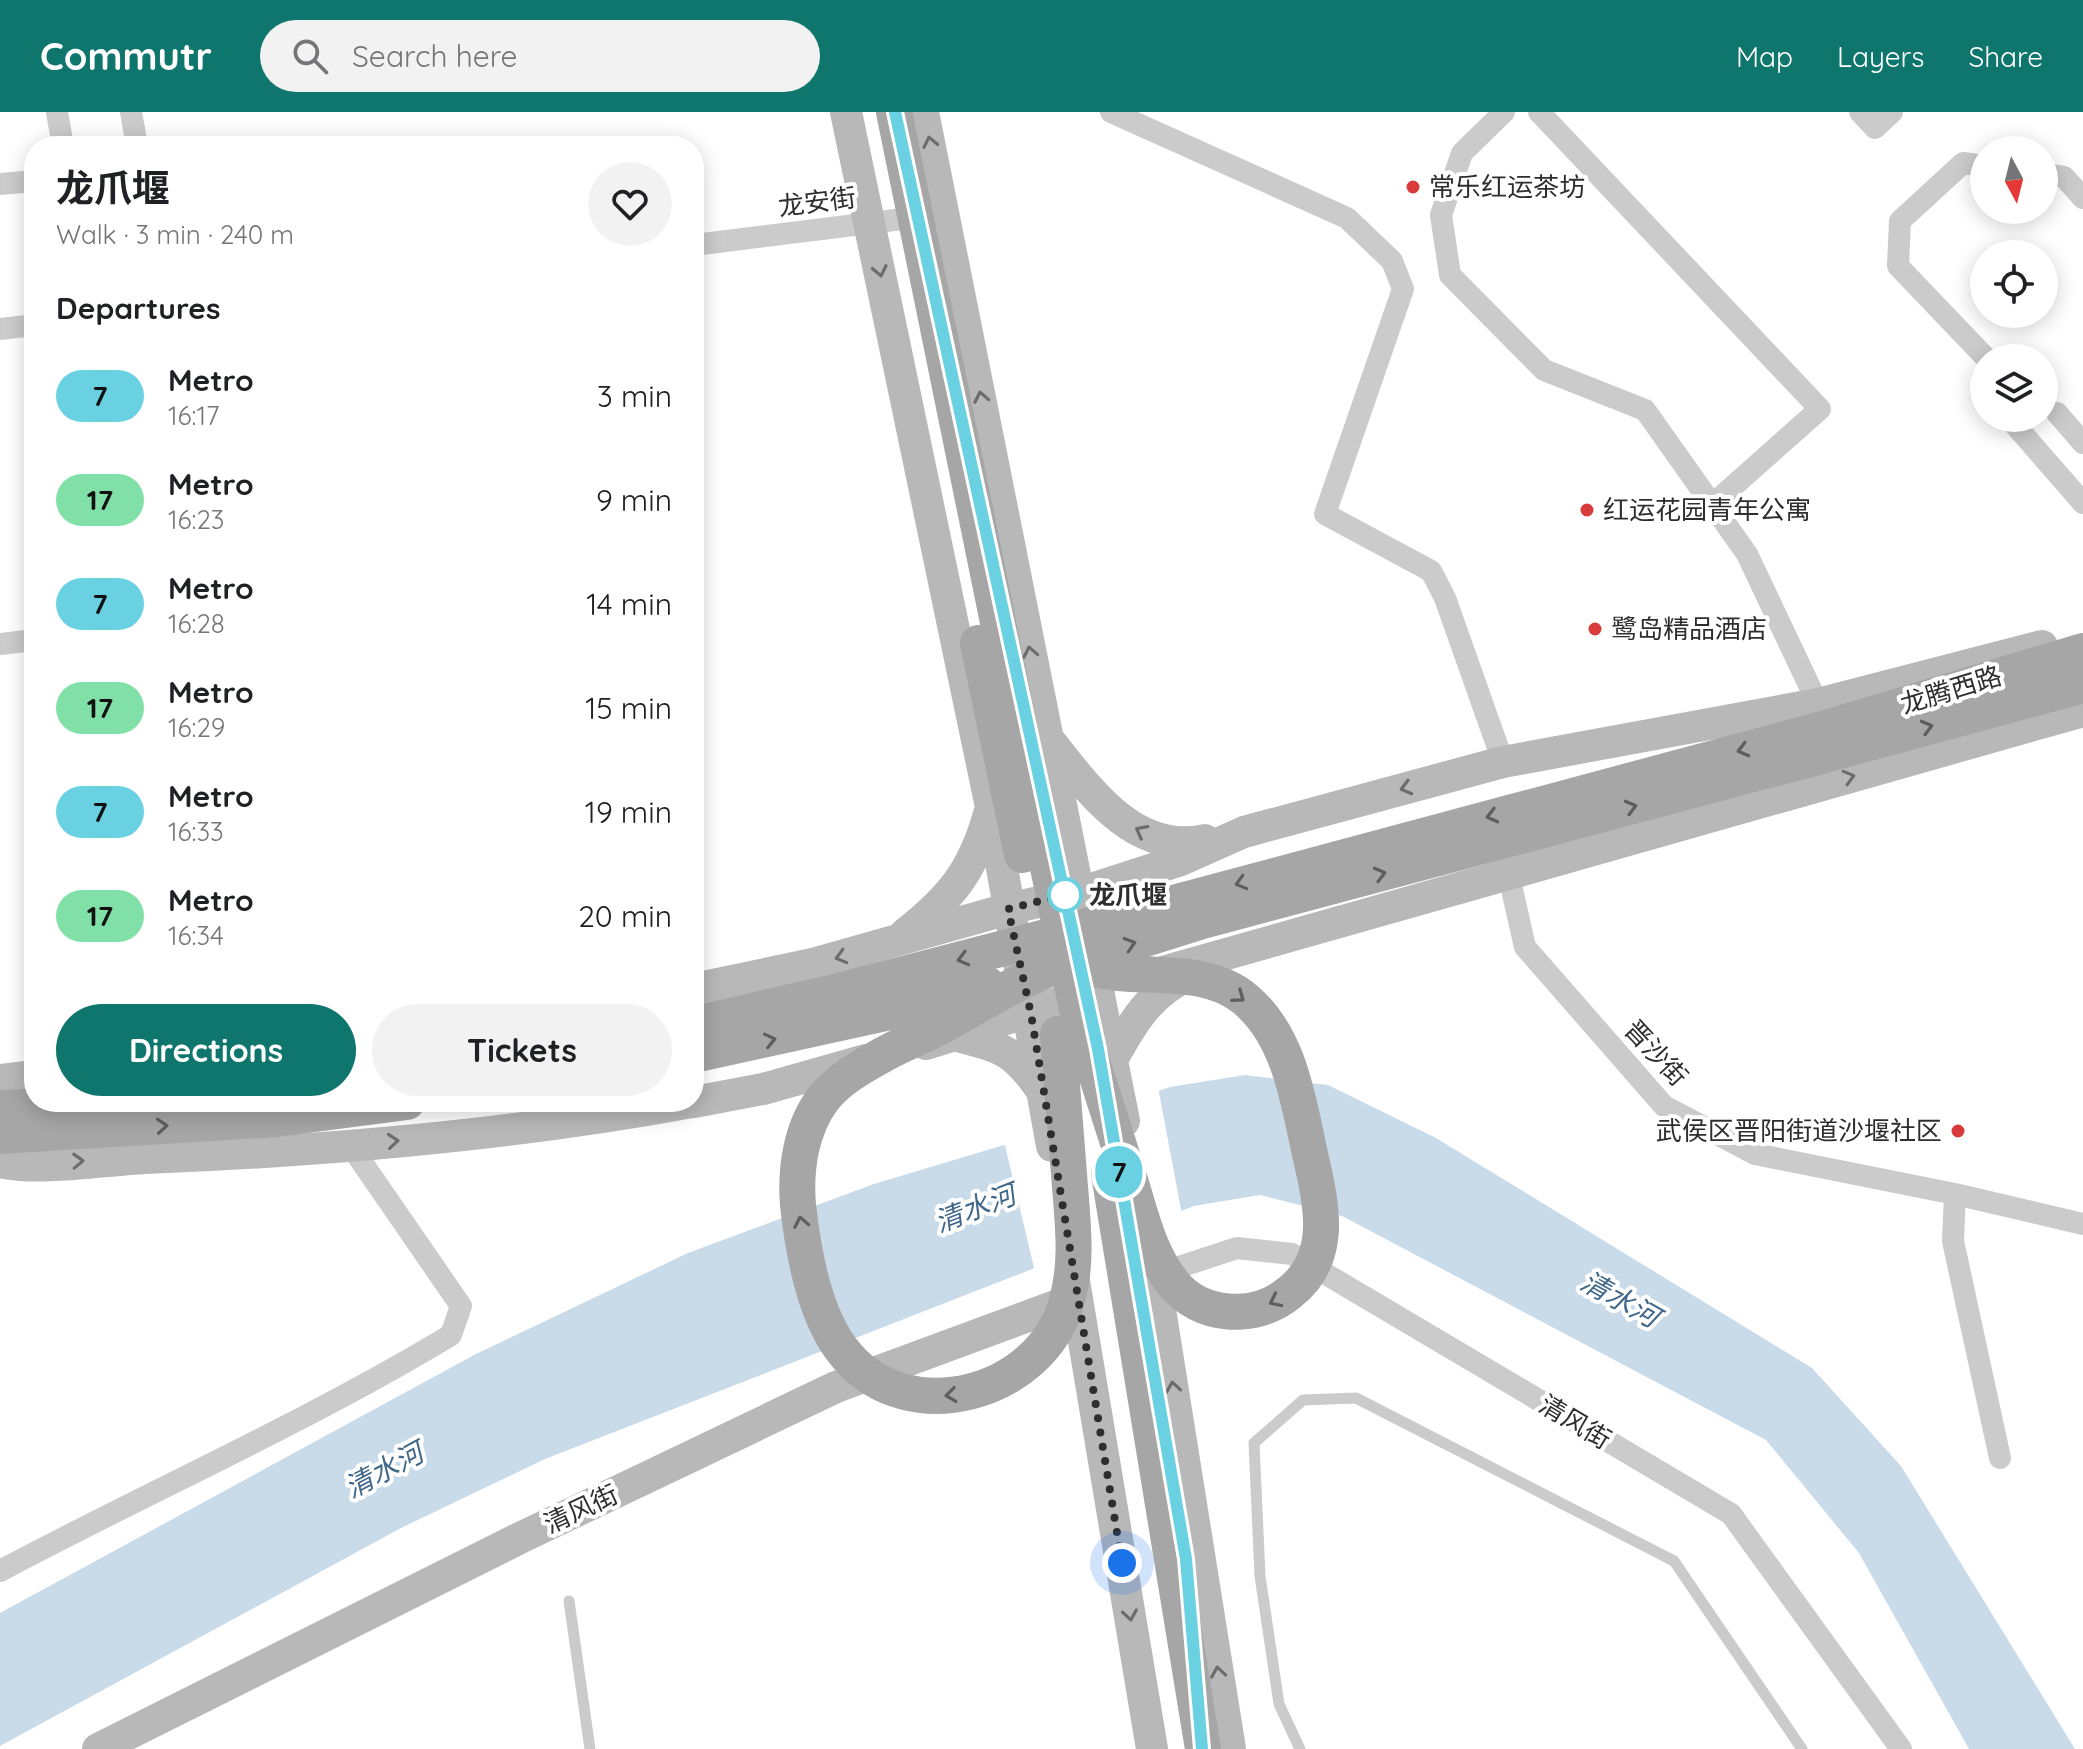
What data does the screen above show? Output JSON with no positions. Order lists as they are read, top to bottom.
{
  "streets": {
    "main road": ["龙腾西路", "清风街"],
    "street": ["龙安街", "晋沙街"]
  },
  "water": ["清水河"],
  "places": [
    "常乐红运茶坊",
    "红运花园青年公寓",
    "鹭岛精品酒店",
    "龙爪堰",
    "武侯区晋阳街道沙堰社区"
  ],
  "lines": ["metro line 7"],
  "north": "bottom",
  "page": {
    "header": "Commutr",
    "search": "Search here",
    "nav": ["Map", "Layers", "Share"],
    "on_map": "7",
    "heading": [
      ["龙爪堰", "Walk · 3 min · 240 m"],
      "Departures"
    ],
    "list": [
      {
        "mark": "7",
        "name": "Metro",
        "note": "16:17",
        "value": "3 min"
      },
      {
        "mark": "17",
        "name": "Metro",
        "note": "16:23",
        "value": "9 min"
      },
      {
        "mark": "7",
        "name": "Metro",
        "note": "16:28",
        "value": "14 min"
      },
      {
        "mark": "17",
        "name": "Metro",
        "note": "16:29",
        "value": "15 min"
      },
      {
        "mark": "7",
        "name": "Metro",
        "note": "16:33",
        "value": "19 min"
      },
      {
        "mark": "17",
        "name": "Metro",
        "note": "16:34",
        "value": "20 min"
      }
    ],
    "buttons": ["Directions", "Tickets"]
  }
}
